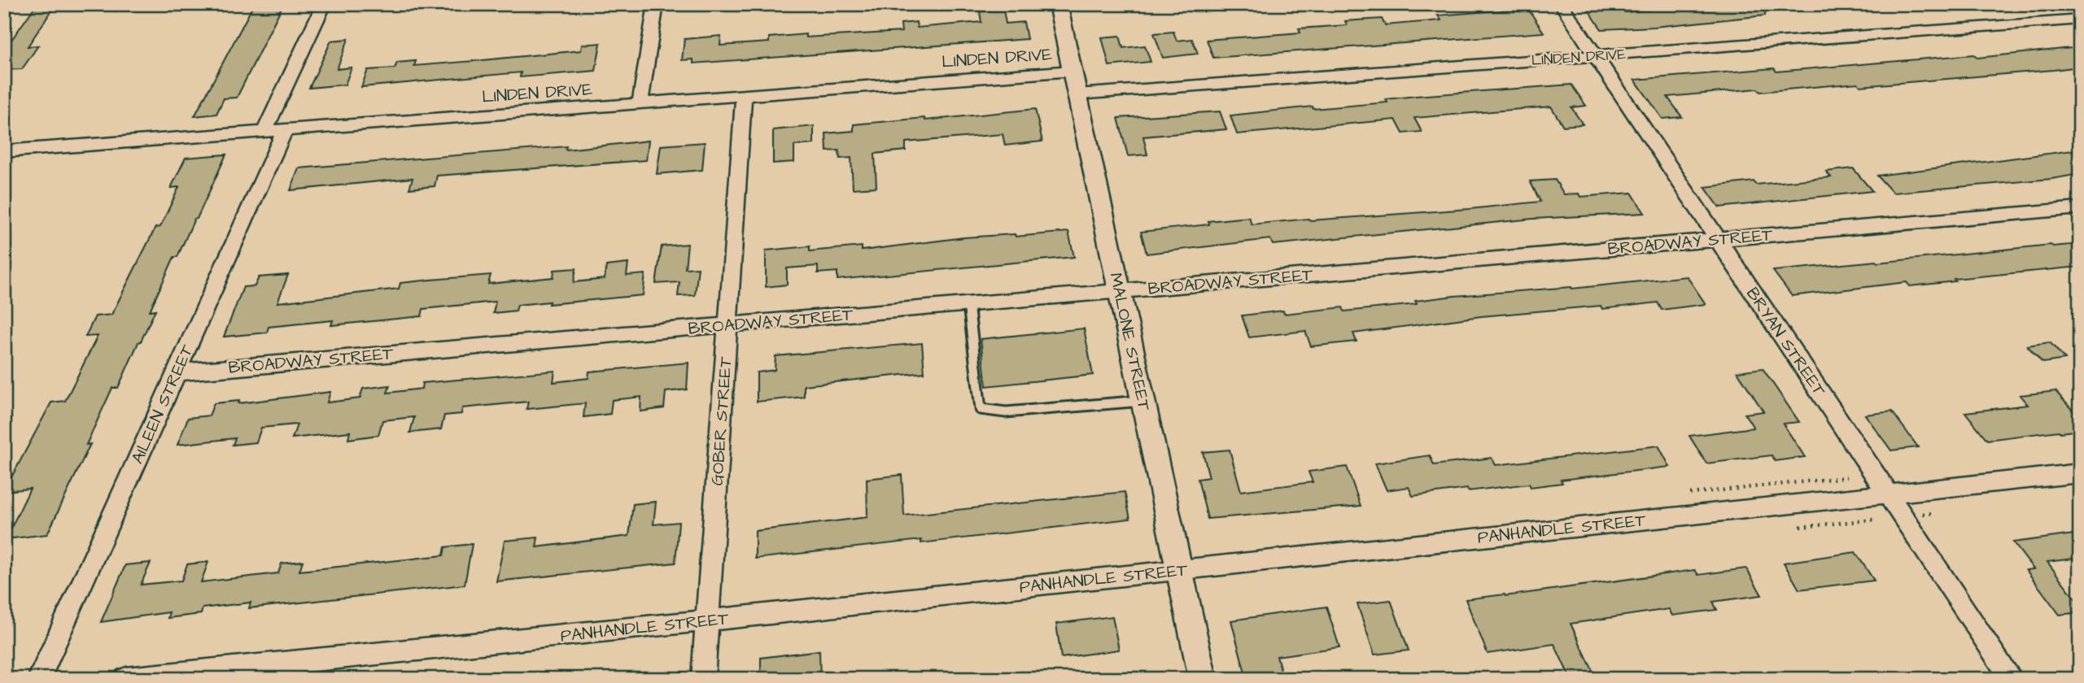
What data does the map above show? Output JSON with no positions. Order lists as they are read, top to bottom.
{
  "streets": {
    "street": [
      "LINDEN DRIVE",
      "BROADWAY STREET",
      "MALONE STREET",
      "BRYAN STREET",
      "AILEEN STREET",
      "GOBER STREET",
      "PANHANDLE STREET"
    ]
  },
  "crossings": [
    ["LINDEN DRIVE", "MALONE STREET"],
    ["LINDEN DRIVE", "BRYAN STREET"],
    ["LINDEN DRIVE", "AILEEN STREET"],
    ["LINDEN DRIVE", "GOBER STREET"],
    ["BROADWAY STREET", "MALONE STREET"],
    ["BROADWAY STREET", "BRYAN STREET"],
    ["BROADWAY STREET", "AILEEN STREET"],
    ["BROADWAY STREET", "GOBER STREET"],
    ["MALONE STREET", "PANHANDLE STREET"],
    ["BRYAN STREET", "PANHANDLE STREET"],
    ["GOBER STREET", "PANHANDLE STREET"]
  ]
}
